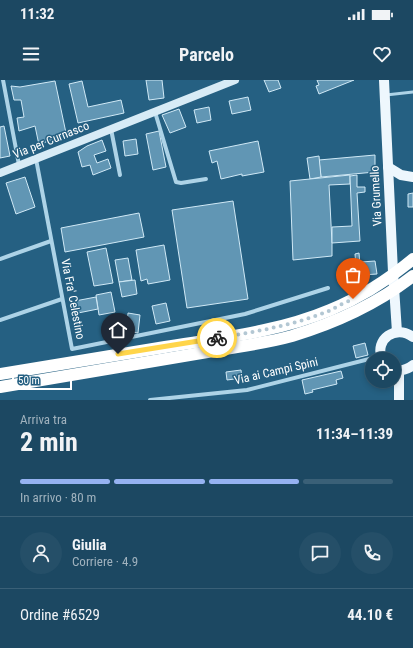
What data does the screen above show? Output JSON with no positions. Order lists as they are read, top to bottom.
{
  "streets": {
    "main road": ["Via Grumello"],
    "street": ["Via per Curnasco", "Via Fra' Celestino", "Via ai Campi Spini"]
  },
  "crossings": [
    ["Via per Curnasco", "Via Fra' Celestino"]
  ],
  "scale_bar": "50 m",
  "page": {
    "status": "11:32",
    "header": "Parcelo",
    "scale": "50 m",
    "heading": ["2 min", "Arriva tra", "11:34–11:39"],
    "panel": [
      "Giulia",
      "Corriere · 4.9",
      "Ordine #6529",
      "44.10 €"
    ],
    "bar": "In arrivo · 80 m"
  }
}
